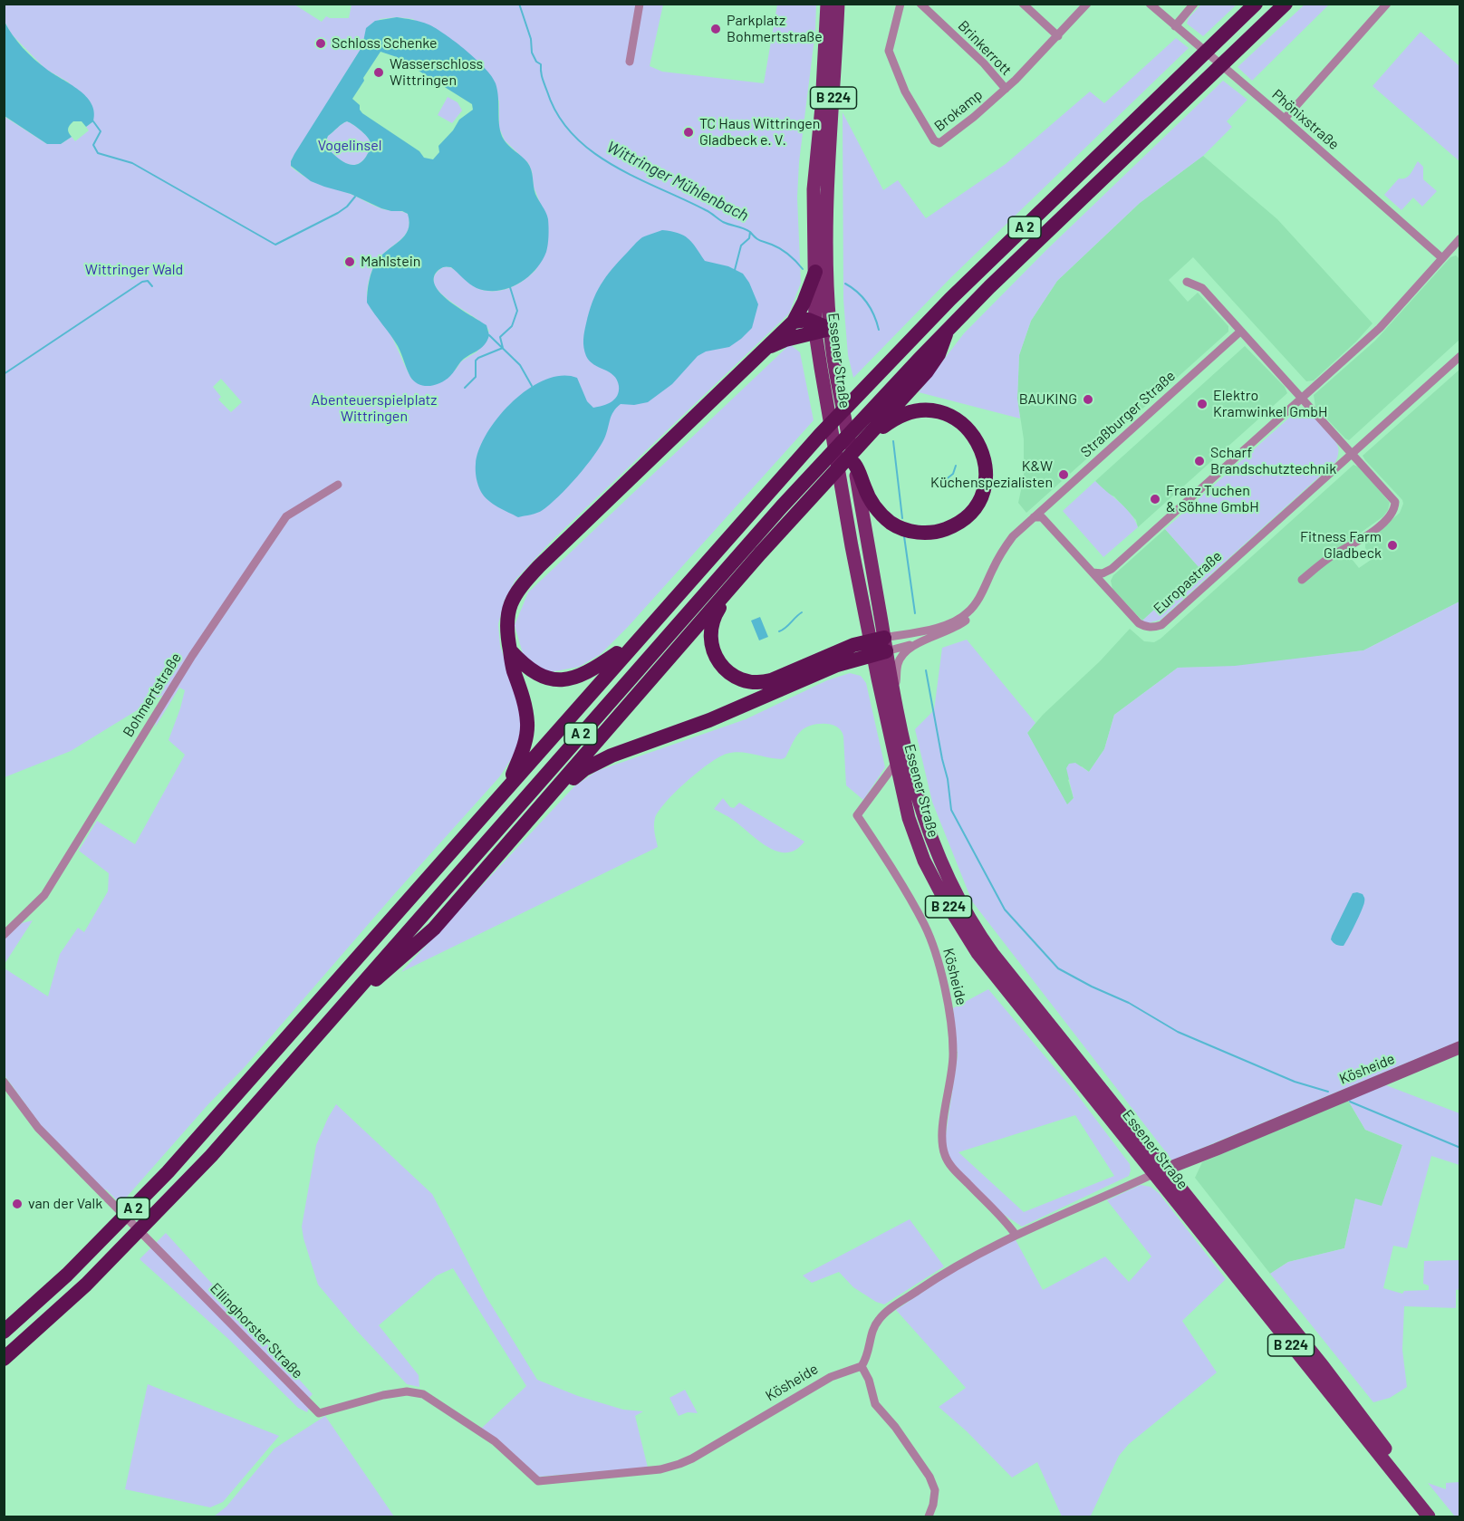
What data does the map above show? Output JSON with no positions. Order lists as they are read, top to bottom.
{
  "streets": {
    "highway": ["A 2"],
    "main road": ["B 224", "Essener Straße"],
    "street": [
      "Brinkerrott",
      "Brokamp",
      "Phönixstraße",
      "Straßburger Straße",
      "Europastraße",
      "Bohmertstraße",
      "Kösheide",
      "Ellinghorster Straße"
    ]
  },
  "crossings": [
    ["Brinkerrott", "Brokamp"],
    ["Essener Straße", "Kösheide"],
    ["Straßburger Straße", "Europastraße"],
    ["Kösheide", "Ellinghorster Straße"]
  ],
  "water": ["Wittringer Mühlenbach"],
  "parks": ["Vogelinsel", "Wittringer Wald", "Abenteuerspielplatz Wittringen"],
  "places": [
    "Parkplatz Bohmertstraße",
    "Schloss Schenke",
    "Wasserschloss Wittringen",
    "TC Haus Wittringen Gladbeck e. V.",
    "Mahlstein",
    "BAUKING",
    "Elektro Kramwinkel GmbH",
    "Scharf Brandschutztechnik",
    "K&W Küchenspezialisten",
    "Franz Tuchen & Söhne GmbH",
    "Fitness Farm Gladbeck",
    "van der Valk"
  ]
}
